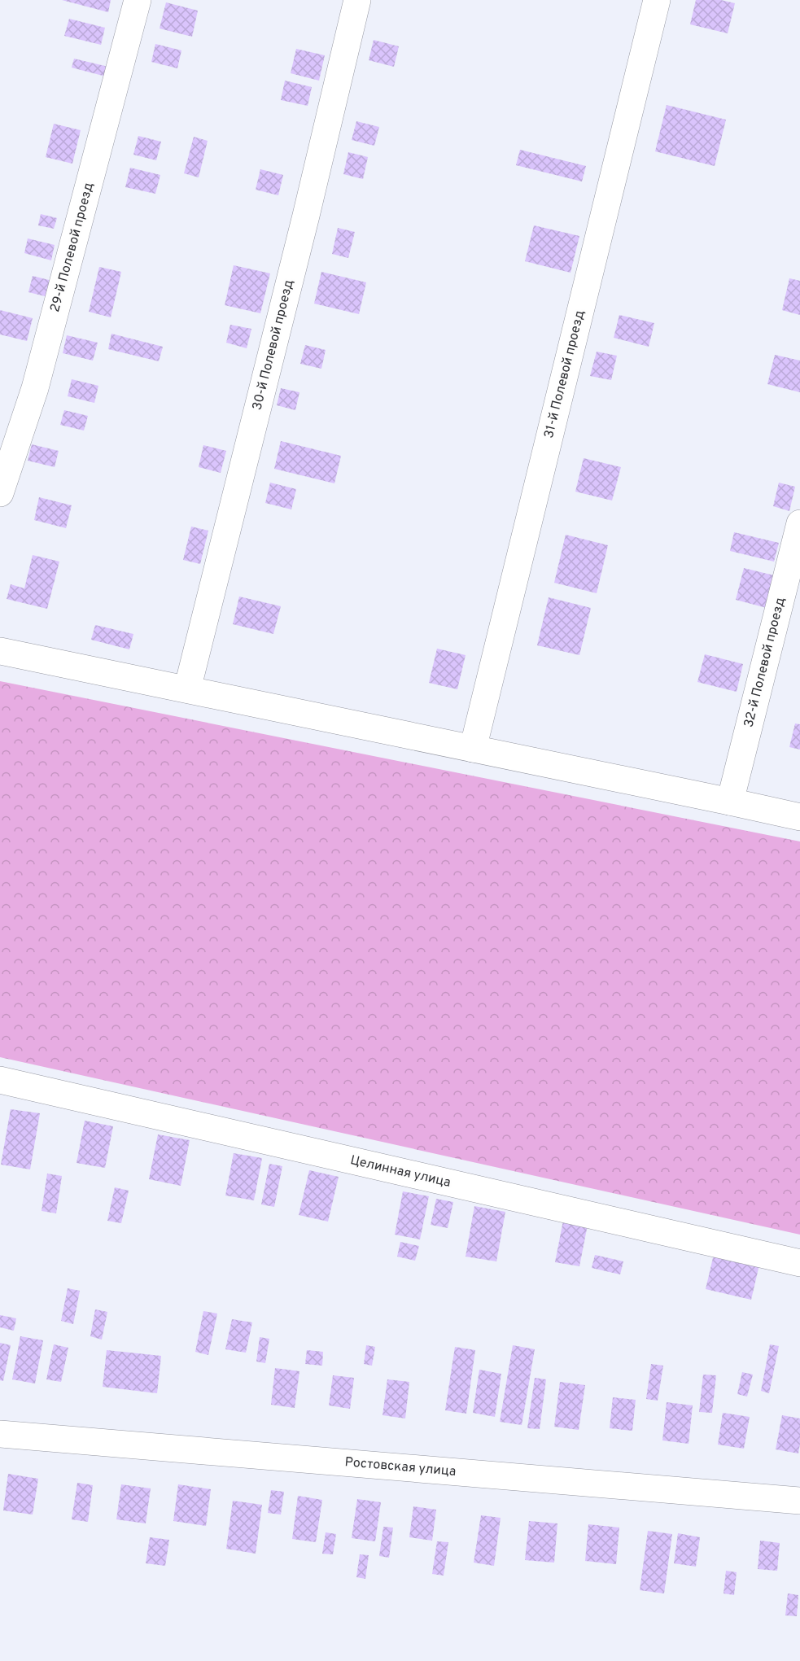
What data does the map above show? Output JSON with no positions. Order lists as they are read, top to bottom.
{
  "streets": {
    "street": [
      "29-й Полевой проезд",
      "30-й Полевой проезд",
      "31-й Полевой проезд",
      "32-й Полевой проезд",
      "Целинная улица",
      "Ростовская улица"
    ]
  }
}
